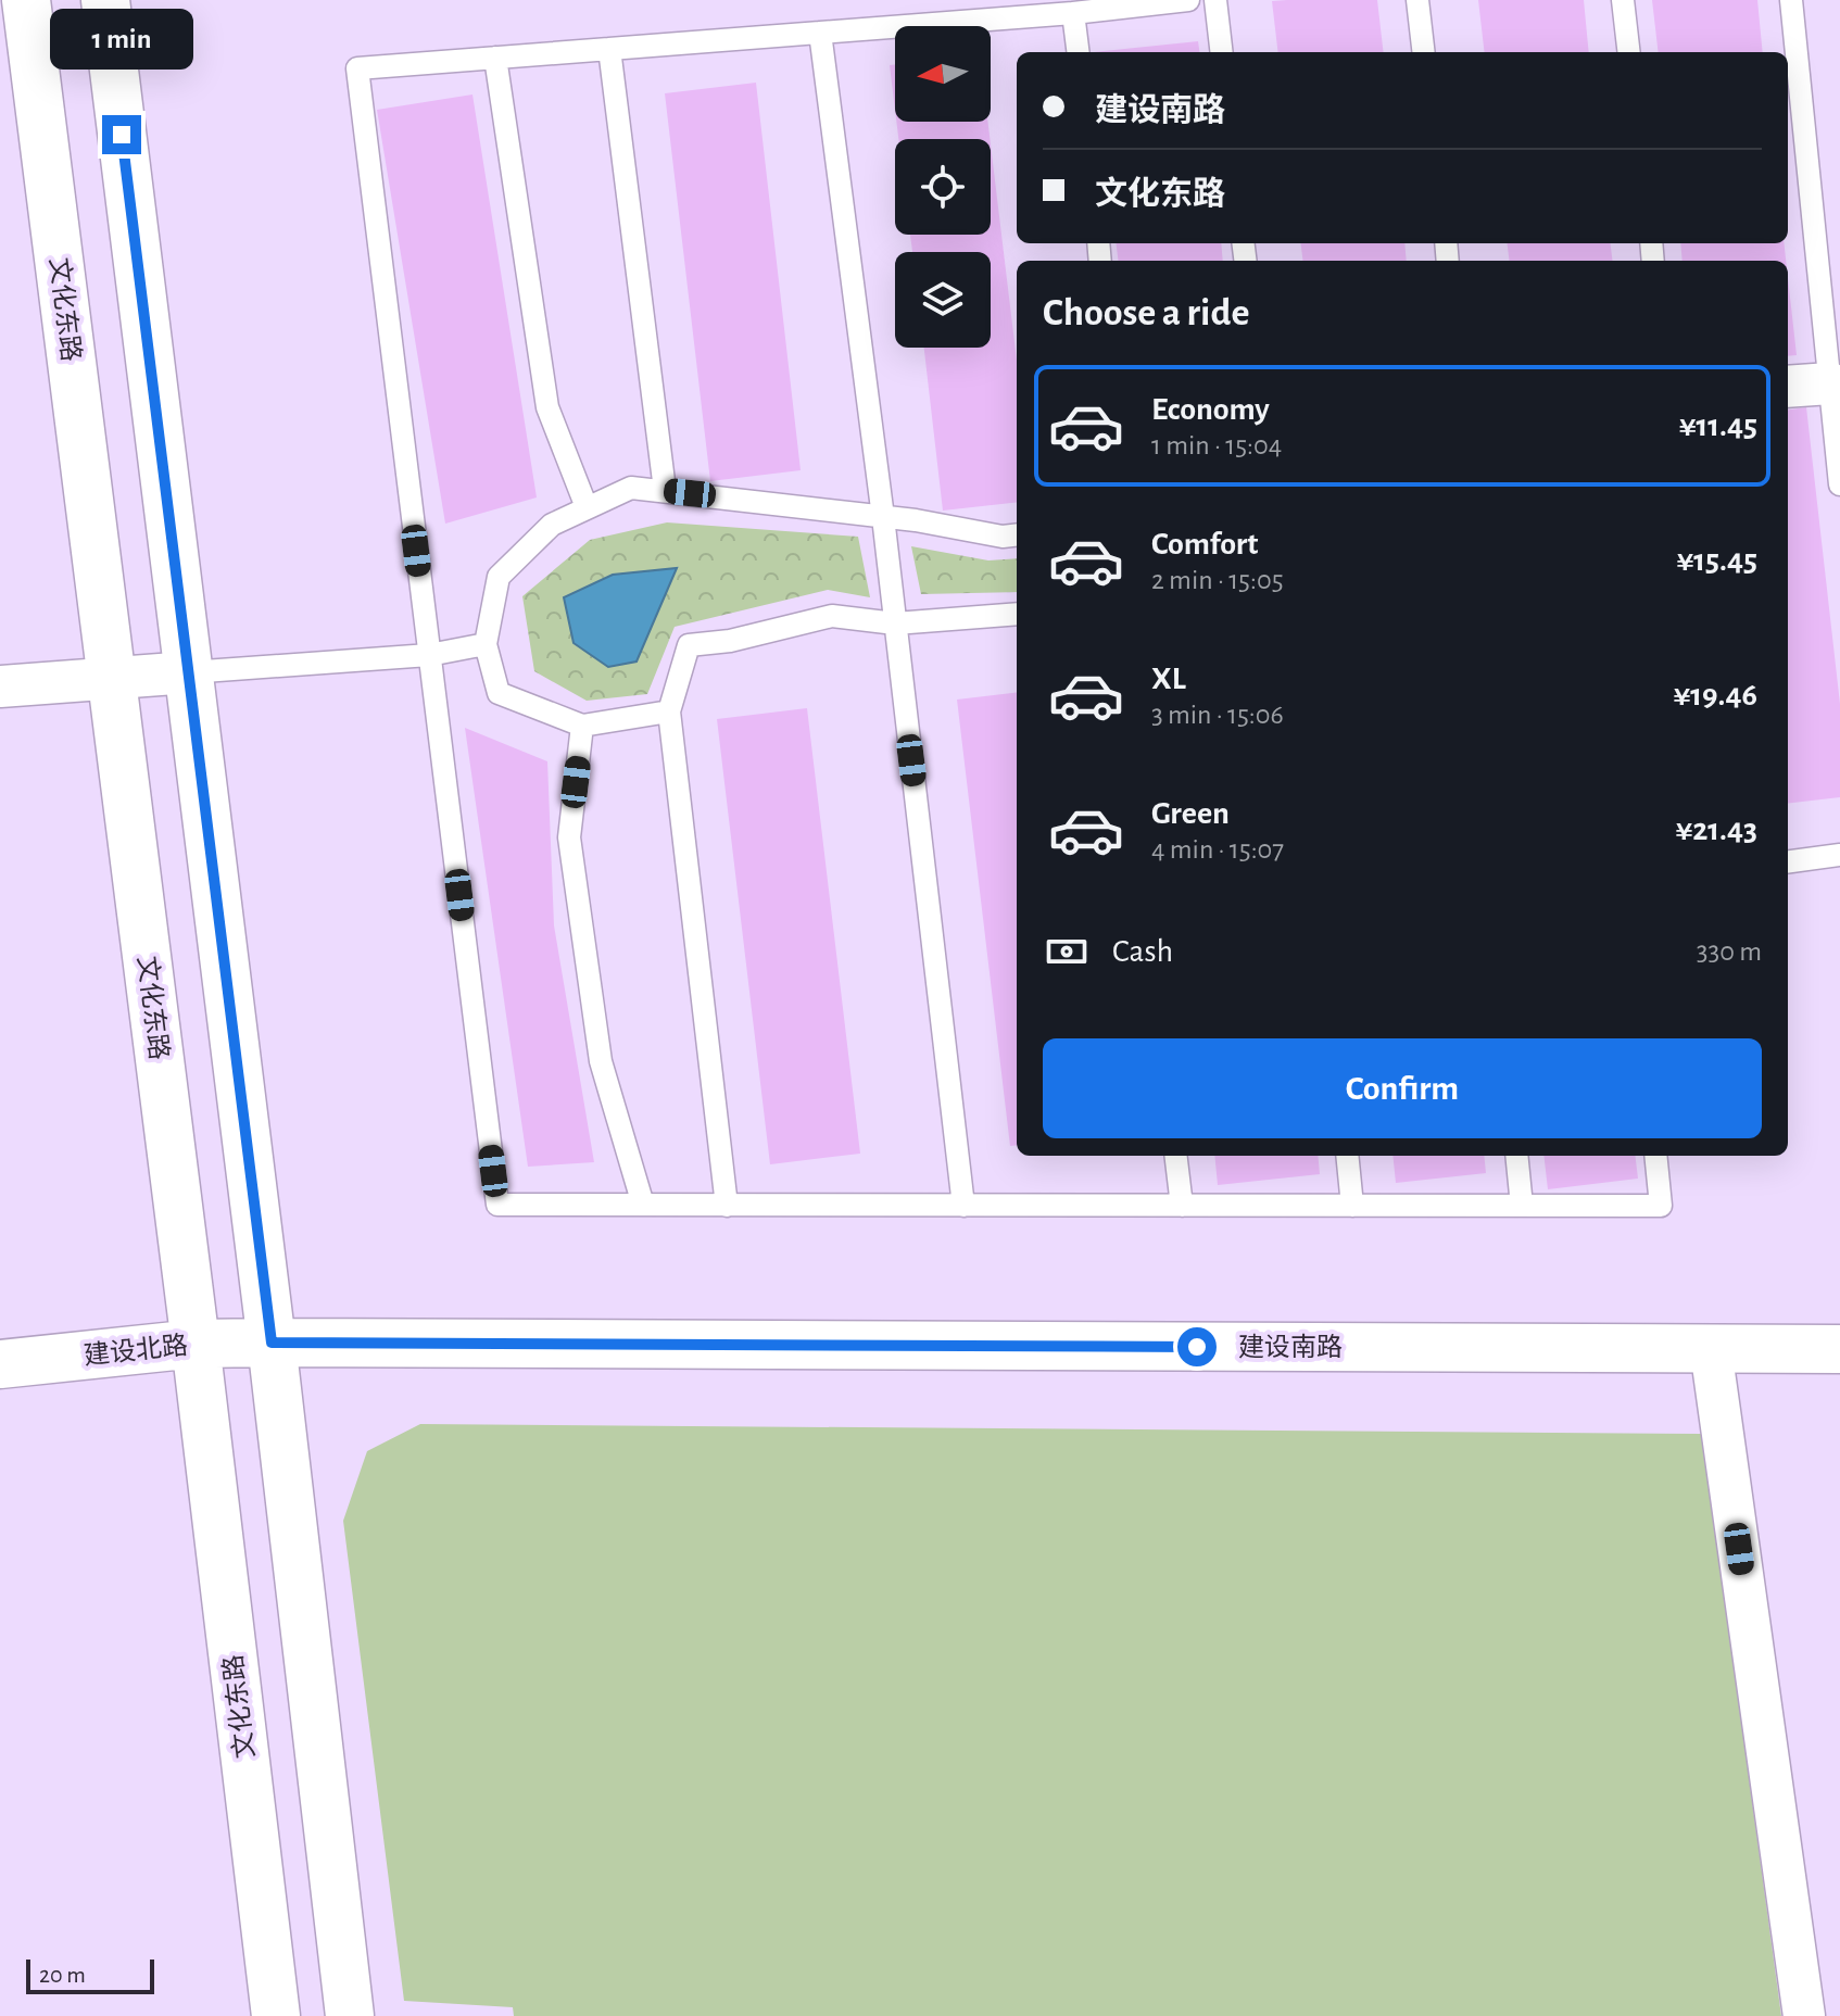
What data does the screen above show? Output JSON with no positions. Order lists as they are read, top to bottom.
{
  "streets": {
    "street": ["文化东路", "建设南路", "建设北路"]
  },
  "crossings": [
    ["文化东路", "建设北路"],
    ["建设南路", "建设北路"]
  ],
  "scale_bar": "20 m",
  "north": "left",
  "page": {
    "bubble": "1 min",
    "banner": ["建设南路", "文化东路"],
    "heading": "Choose a ride",
    "list": [
      {
        "name": "Economy",
        "note": "1 min · 15:04",
        "value": "¥11.45"
      },
      {
        "name": "Comfort",
        "note": "2 min · 15:05",
        "value": "¥15.45"
      },
      {
        "name": "XL",
        "note": "3 min · 15:06",
        "value": "¥19.46"
      },
      {
        "name": "Green",
        "note": "4 min · 15:07",
        "value": "¥21.43"
      }
    ],
    "pay": ["Cash", "330 m"],
    "buttons": "Confirm",
    "scale": "20 m"
  }
}
